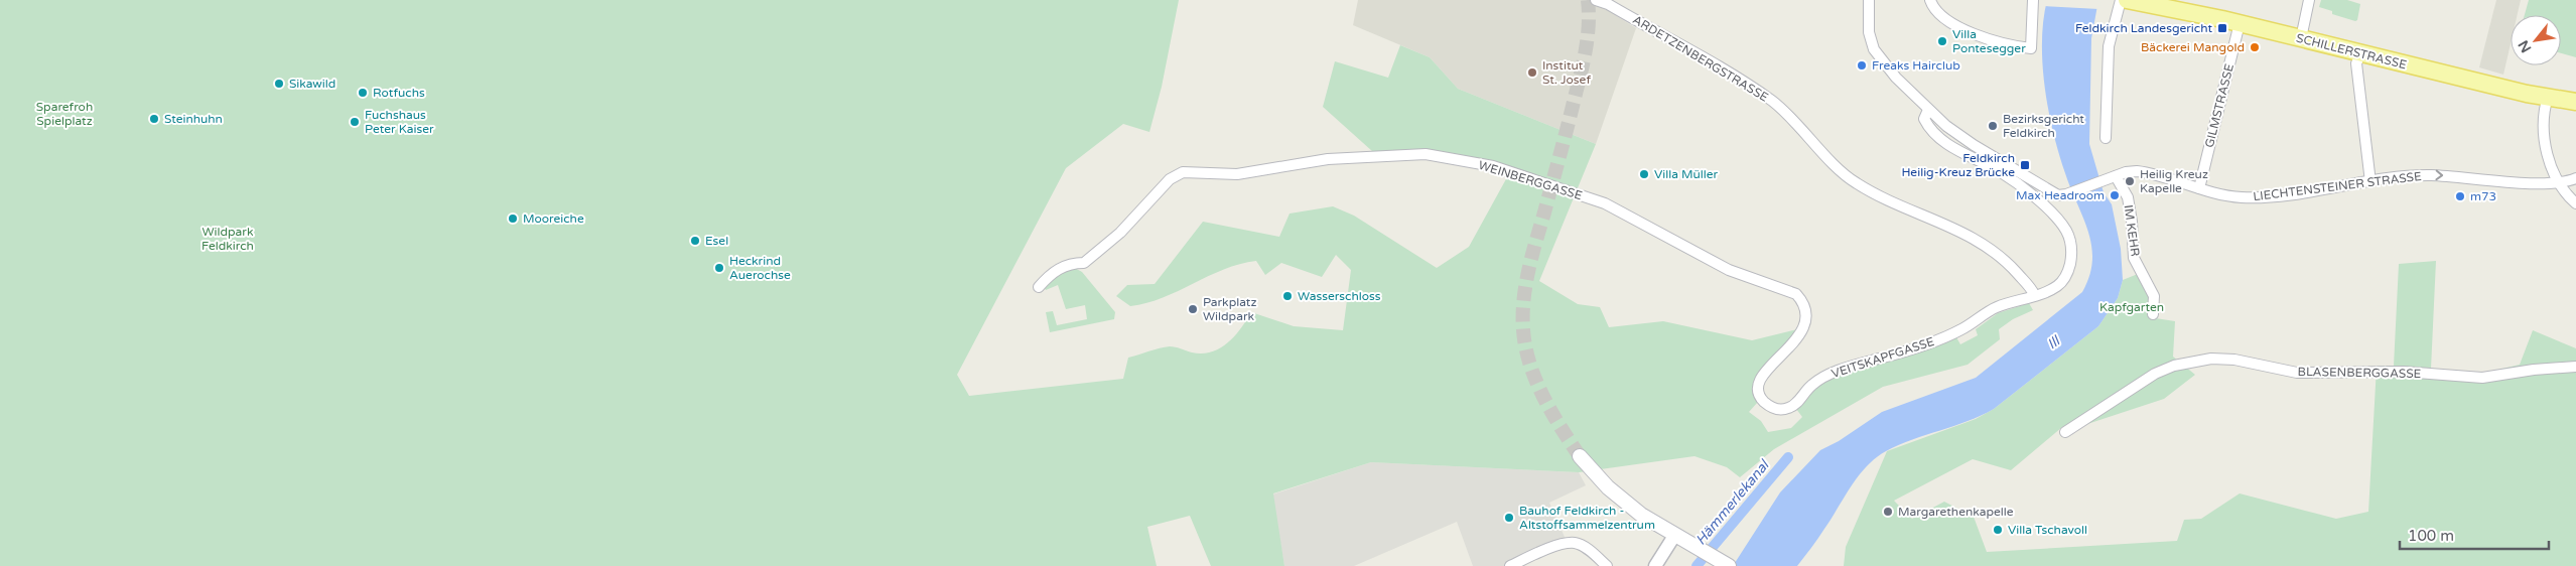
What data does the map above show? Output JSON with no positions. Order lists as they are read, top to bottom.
{
  "streets": {
    "main road": ["SCHILLERSTRASSE"],
    "street": [
      "ARDETZENBERGSTRASSE",
      "GILMSTRASSE",
      "WEINBERGGASSE",
      "LIECHTENSTEINER STRASSE",
      "IM KEHR",
      "VEITSKAPFGASSE",
      "BLASENBERGGASSE"
    ]
  },
  "crossings": [
    ["SCHILLERSTRASSE", "GILMSTRASSE"],
    ["ARDETZENBERGSTRASSE", "VEITSKAPFGASSE"],
    ["GILMSTRASSE", "LIECHTENSTEINER STRASSE"],
    ["WEINBERGGASSE", "VEITSKAPFGASSE"],
    ["LIECHTENSTEINER STRASSE", "IM KEHR"]
  ],
  "water": ["Ill", "Hämmerlekanal"],
  "parks": ["Sparefroh Spielplatz", "Wildpark Feldkirch", "Kapfgarten"],
  "places": {
    "transit": ["Feldkirch Landesgericht", "Feldkirch Heilig-Kreuz Brücke"],
    "other": [
      "Villa Pontesegger",
      "Bäckerei Mangold",
      "Freaks Hairclub",
      "Institut St. Josef",
      "Sikawild",
      "Rotfuchs",
      "Steinhuhn",
      "Fuchshaus Peter Kaiser",
      "Bezirksgericht Feldkirch",
      "Villa Müller",
      "Heilig Kreuz Kapelle",
      "Max Headroom",
      "m73",
      "Mooreiche",
      "Esel",
      "Heckrind Auerochse",
      "Wasserschloss",
      "Parkplatz Wildpark",
      "Margarethenkapelle",
      "Bauhof Feldkirch - Altstoffsammelzentrum",
      "Villa Tschavoll"
    ]
  },
  "scale_bar": "100 m",
  "north": "bottom left"
}
